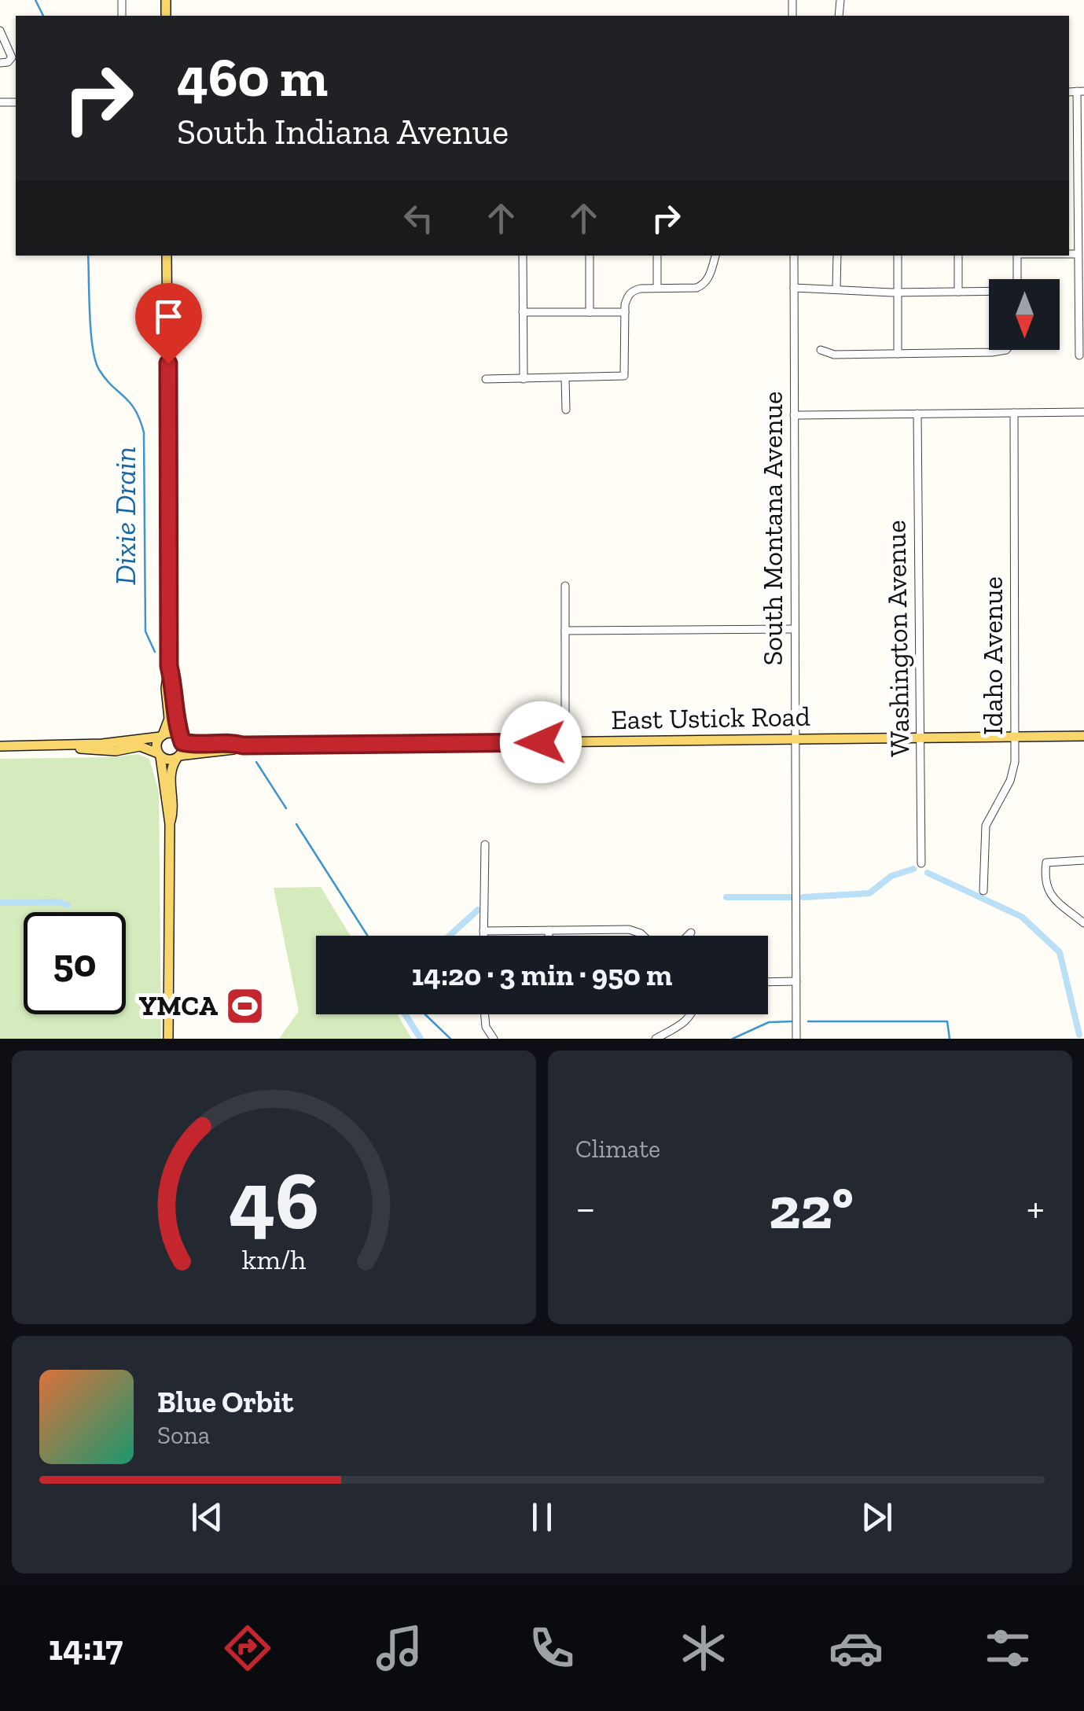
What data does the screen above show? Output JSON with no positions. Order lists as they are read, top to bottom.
{
  "streets": {
    "main road": ["East Ustick Road"],
    "street": ["South Montana Avenue", "Washington Avenue", "Idaho Avenue"]
  },
  "crossings": [
    ["South Montana Avenue", "East Ustick Road"],
    ["Washington Avenue", "East Ustick Road"],
    ["Idaho Avenue", "East Ustick Road"]
  ],
  "water": ["Dixie Drain"],
  "places": {
    "sports": ["YMCA"]
  },
  "north": "bottom",
  "page": {
    "turn": ["460 m", "South Indiana Avenue"],
    "limit": "50",
    "trip": "14:20 · 3 min · 950 m",
    "tile": "Climate",
    "heat": ["−", "22°", "+"],
    "song": ["Blue Orbit", "Sona"],
    "tabs": "14:17",
    "gauge": ["46", "km/h"]
  }
}
